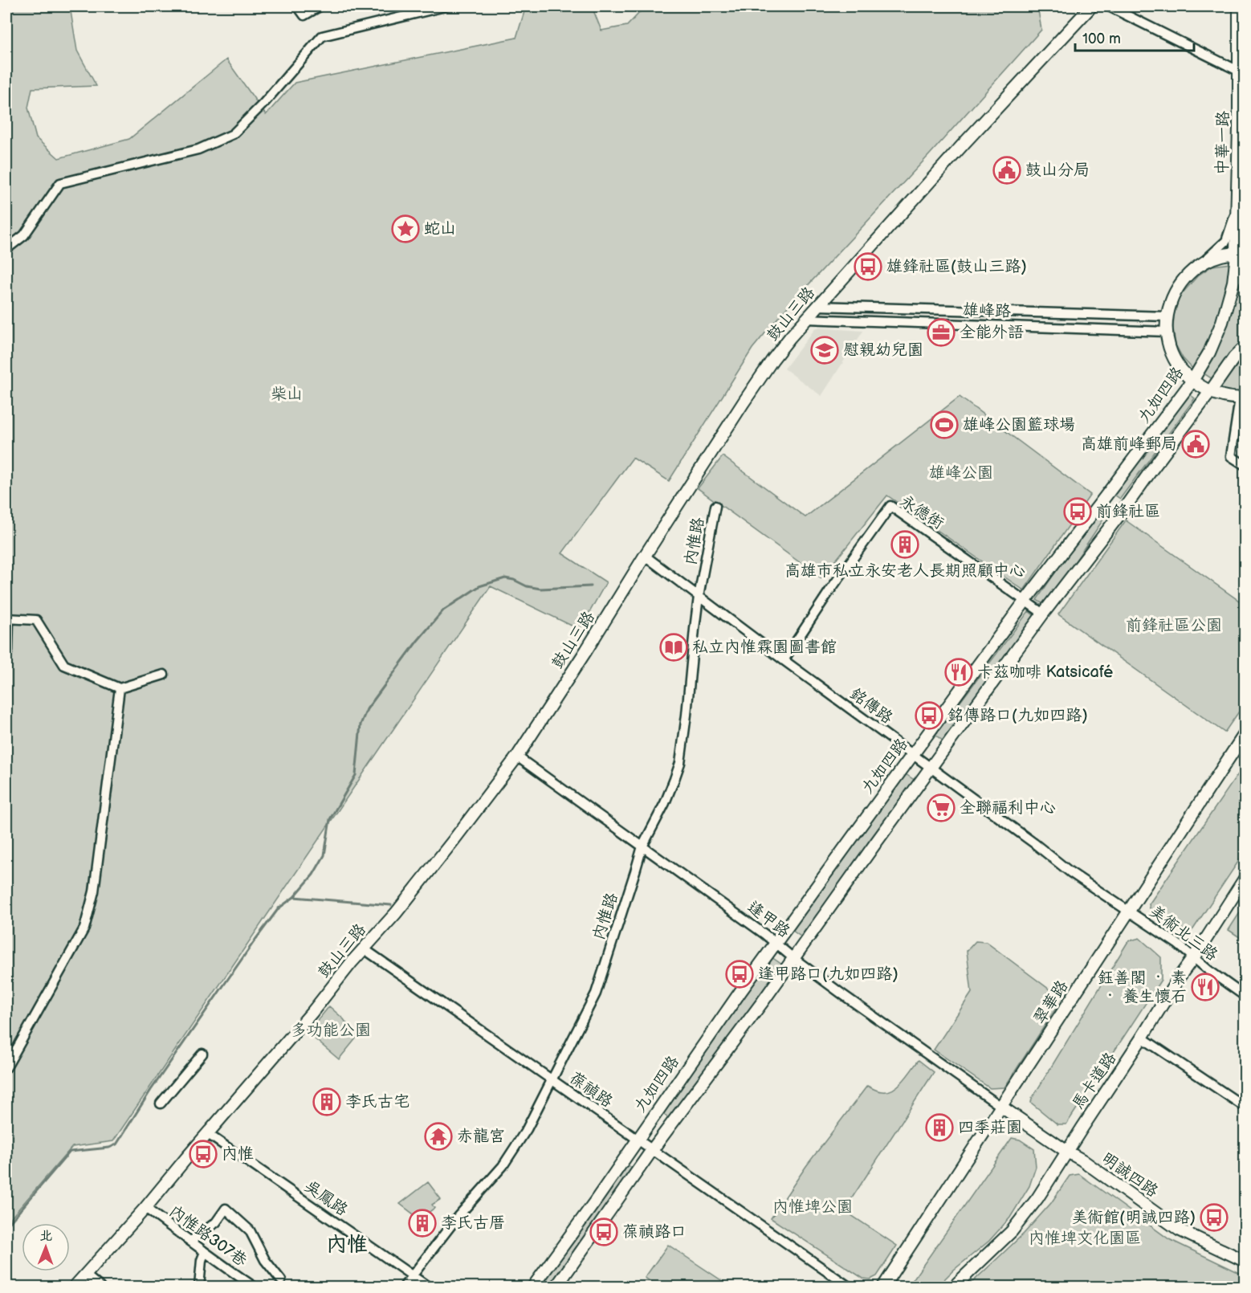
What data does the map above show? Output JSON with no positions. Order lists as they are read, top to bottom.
{
  "streets": {
    "street": [
      "中華一路",
      "雄峰路",
      "鼓山三路",
      "九如四路",
      "永德街",
      "內惟路",
      "銘傳路",
      "逢甲路",
      "美術北三路",
      "翠華路",
      "馬卡道路",
      "葆禎路",
      "明誠四路",
      "吳鳳路",
      "內惟路307巷"
    ]
  },
  "crossings": [
    ["中華一路", "九如四路"],
    ["雄峰路", "鼓山三路"],
    ["鼓山三路", "銘傳路"],
    ["鼓山三路", "逢甲路"],
    ["鼓山三路", "葆禎路"],
    ["鼓山三路", "吳鳳路"],
    ["鼓山三路", "內惟路307巷"],
    ["九如四路", "永德街"],
    ["九如四路", "銘傳路"],
    ["九如四路", "逢甲路"],
    ["九如四路", "葆禎路"],
    ["永德街", "銘傳路"],
    ["內惟路", "銘傳路"],
    ["內惟路", "逢甲路"],
    ["內惟路", "葆禎路"],
    ["內惟路", "吳鳳路"],
    ["銘傳路", "美術北三路"],
    ["銘傳路", "翠華路"],
    ["逢甲路", "翠華路"],
    ["逢甲路", "明誠四路"],
    ["美術北三路", "翠華路"],
    ["美術北三路", "馬卡道路"],
    ["翠華路", "明誠四路"],
    ["馬卡道路", "明誠四路"]
  ],
  "districts": ["内惟"],
  "parks": [
    "柴山",
    "雄峰公園",
    "前鋒社區公園",
    "多功能公園",
    "內惟埤公園",
    "內惟埤文化園區"
  ],
  "places": {
    "public building": ["鼓山分局", "高雄前峰郵局"],
    "place": ["蛇山"],
    "bus stop": [
      "雄鋒社區(鼓山三路)",
      "前鋒社區",
      "銘傳路口(九如四路)",
      "逢甲路口(九如四路)",
      "內惟",
      "美術館(明誠四路)",
      "葆禎路口"
    ],
    "office": ["全能外語"],
    "school or university": ["慰親幼兒園"],
    "sports": ["雄峰公園籃球場"],
    "building": [
      "高雄市私立永安老人長期照顧中心",
      "李氏古宅",
      "四季莊園",
      "李氏古厝"
    ],
    "library": ["私立內惟霖園圖書館"],
    "restaurant": ["卡茲咖啡 Katsicafé", "鈺善閣 ‧ 素 ‧ 養生懷石"],
    "supermarket": ["全聯福利中心"],
    "temple": ["赤龍宮"]
  },
  "scale_bar": "100 m",
  "north": "top"
}
